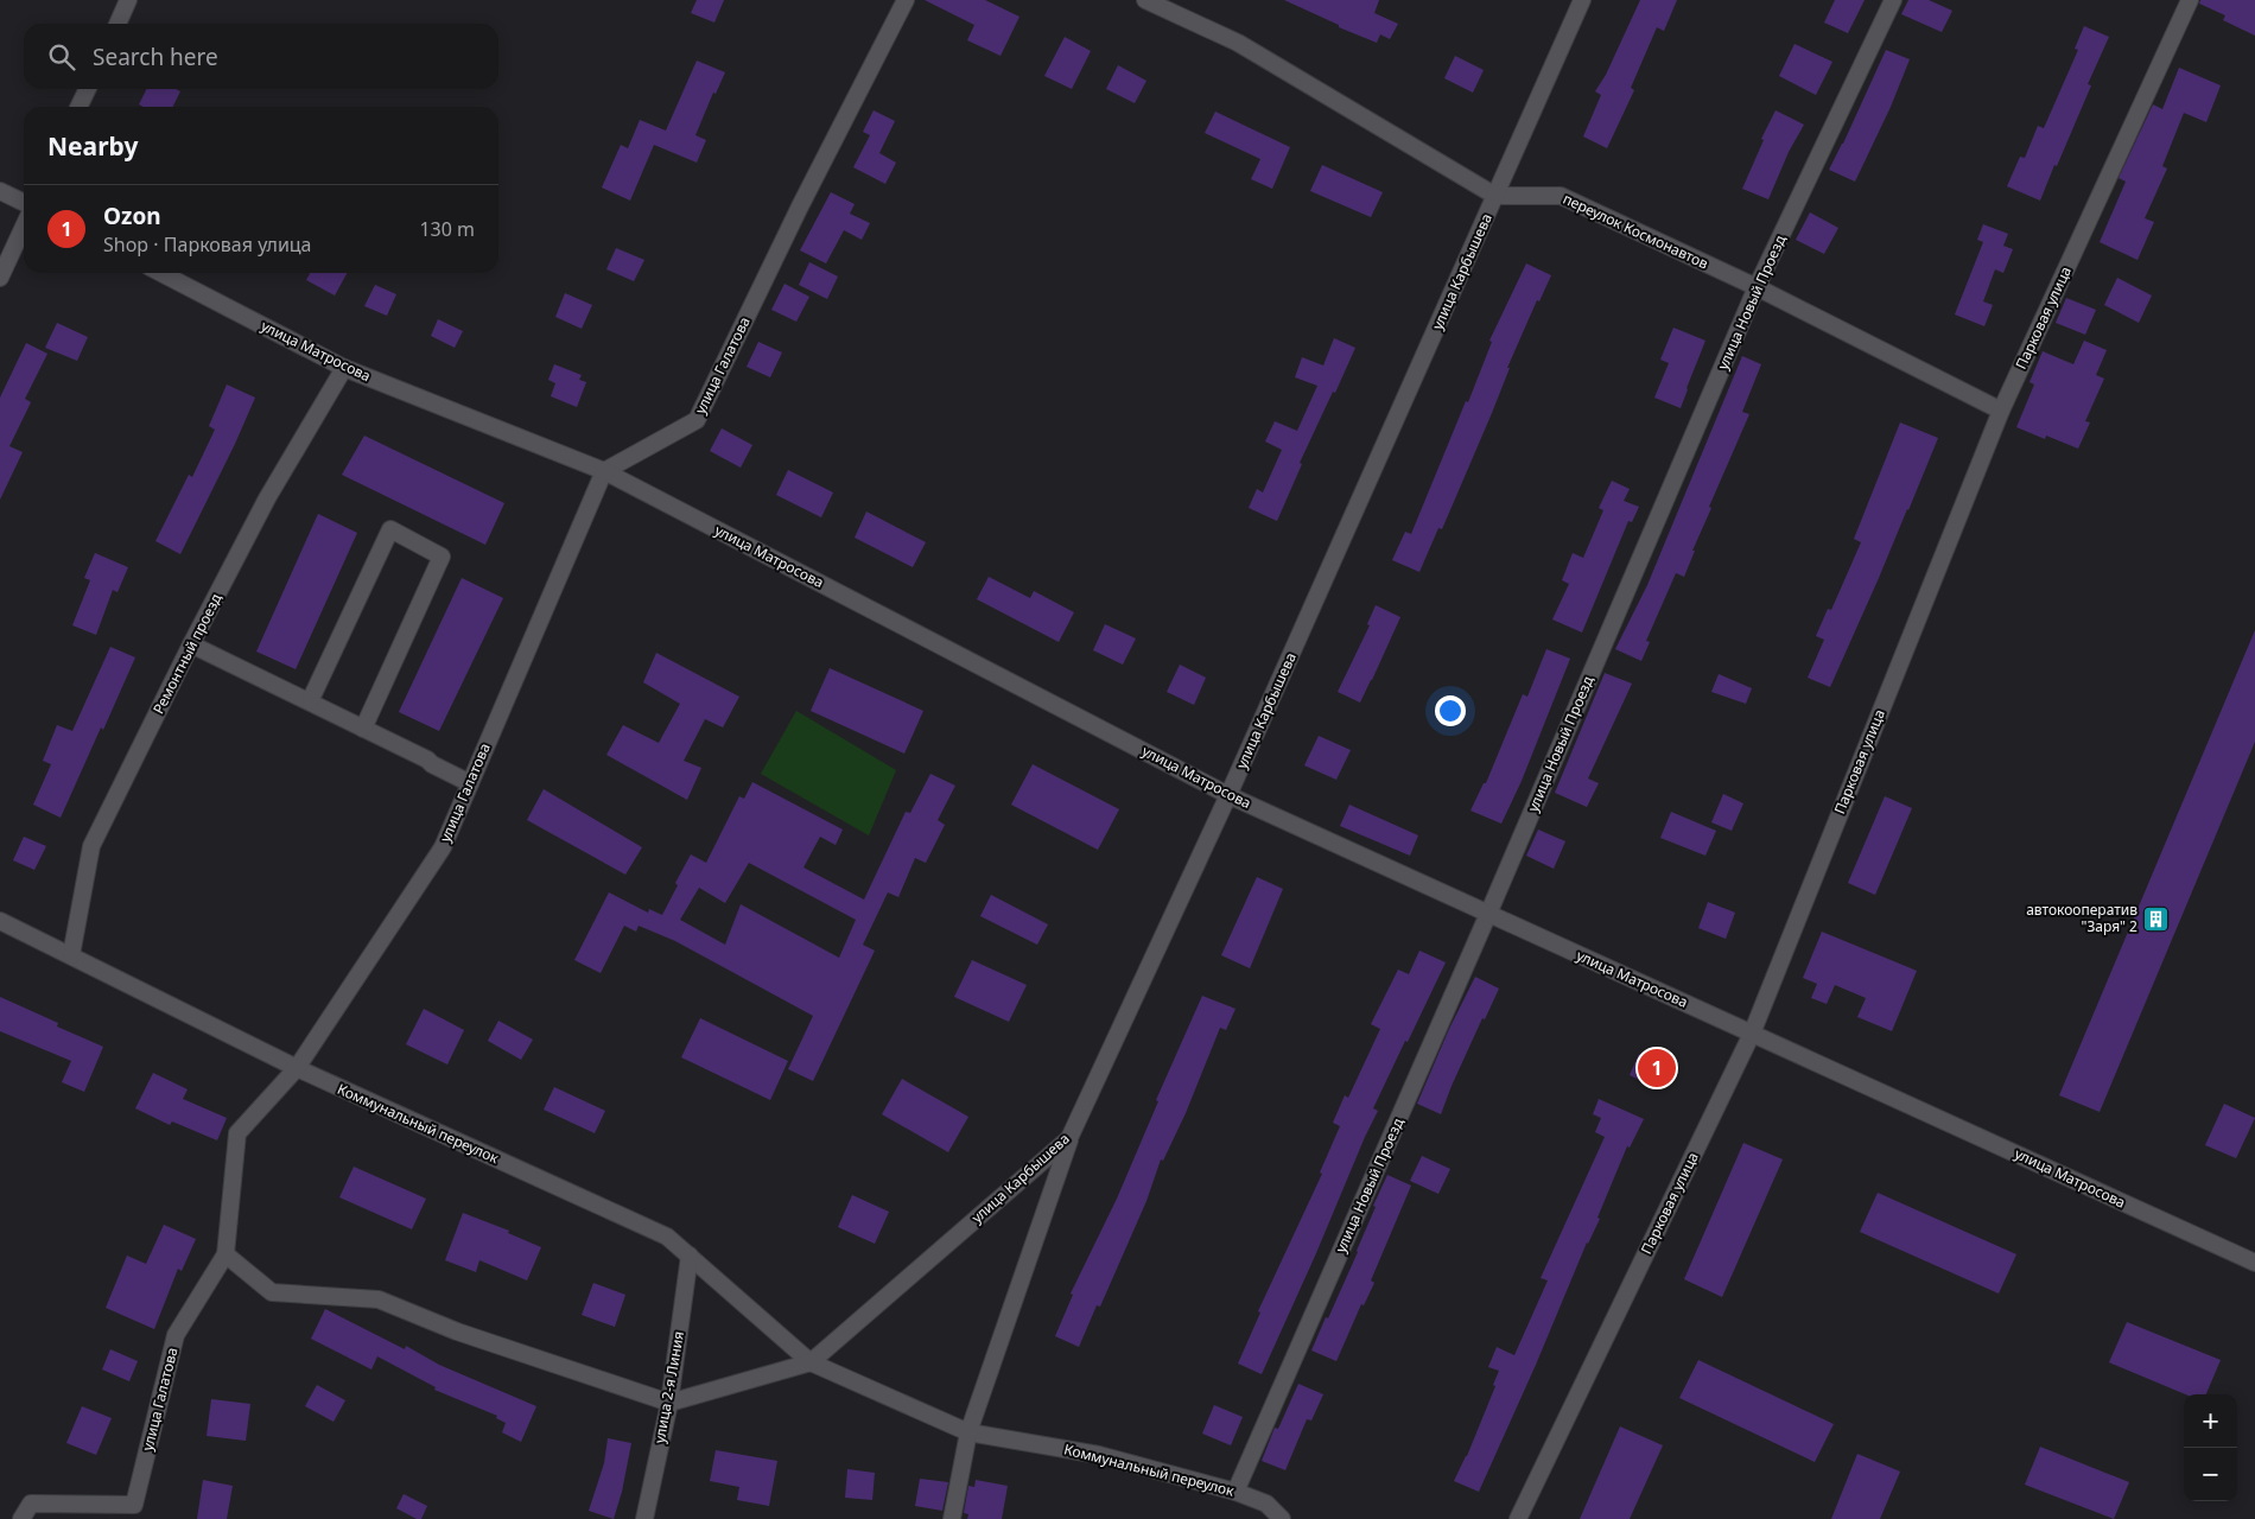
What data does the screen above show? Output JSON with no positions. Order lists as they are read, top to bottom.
{
  "streets": {
    "street": [
      "переулок Космонавтов",
      "улица Карбышева",
      "улица Новый Проезд",
      "Парковая улица",
      "улица Матросова",
      "улица Галатова",
      "Ремонтный проезд",
      "Коммунальный переулок",
      "улица 2-я Линия"
    ]
  },
  "crossings": [
    ["переулок Космонавтов", "улица Карбышева"],
    ["переулок Космонавтов", "улица Новый Проезд"],
    ["переулок Космонавтов", "Парковая улица"],
    ["улица Карбышева", "улица Матросова"],
    ["улица Карбышева", "Коммунальный переулок"],
    ["улица Новый Проезд", "улица Матросова"],
    ["улица Новый Проезд", "Коммунальный переулок"],
    ["Парковая улица", "улица Матросова"],
    ["улица Матросова", "улица Галатова"],
    ["улица Матросова", "Ремонтный проезд"],
    ["улица Галатова", "Коммунальный переулок"],
    ["Ремонтный проезд", "Коммунальный переулок"],
    ["Коммунальный переулок", "улица 2-я Линия"]
  ],
  "places": {
    "building": ["автокооператив \"Заря\" 2"]
  },
  "page": {
    "search": "Search here",
    "heading": "Nearby",
    "list": [
      {
        "mark": "1",
        "name": "Ozon",
        "note": "Shop · Парковая улица",
        "value": "130 m"
      }
    ],
    "pins": "1",
    "map_buttons": ["+", "−"]
  }
}
